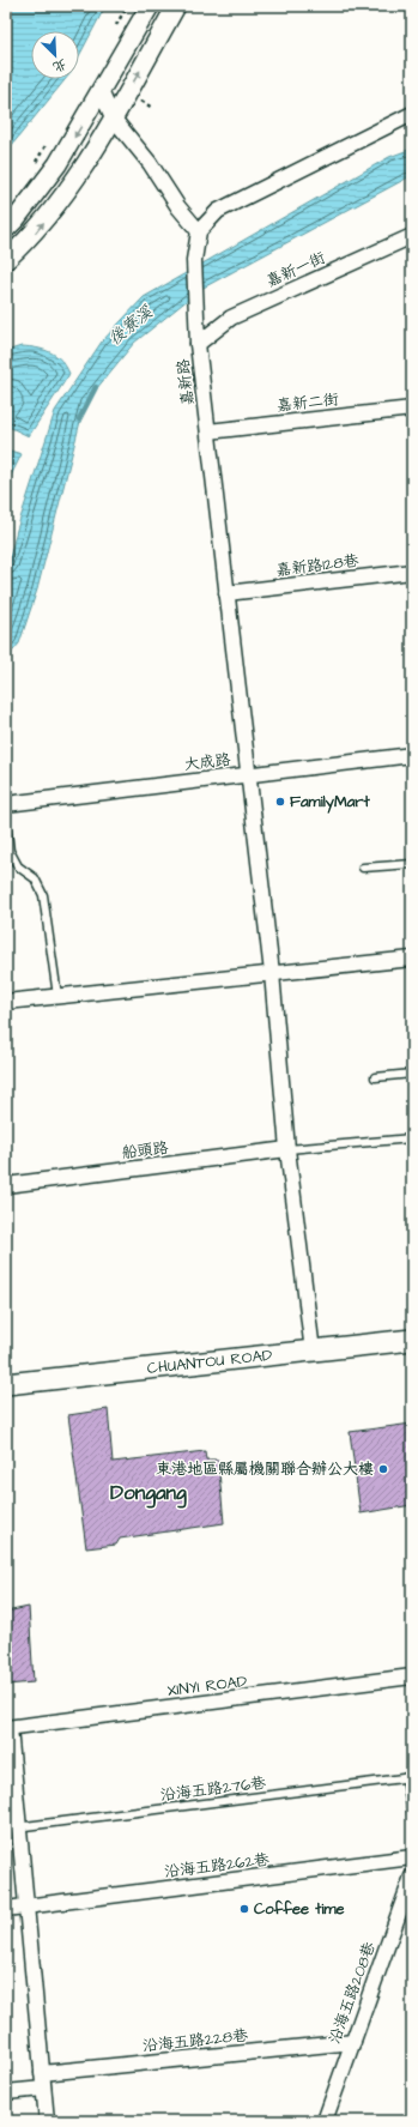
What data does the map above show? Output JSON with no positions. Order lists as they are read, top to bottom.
{
  "streets": {
    "main road": ["CHUANTOU ROAD"],
    "street": [
      "嘉新一街",
      "嘉新路",
      "嘉新二街",
      "嘉新路128巷",
      "大成路",
      "船頭路",
      "XINYI ROAD",
      "沿海五路262巷",
      "沿海五路208巷",
      "沿海五路228巷"
    ],
    "lane": ["沿海五路276巷"]
  },
  "crossings": [
    ["嘉新一街", "嘉新路"],
    ["嘉新路", "嘉新二街"],
    ["嘉新路", "嘉新路128巷"],
    ["嘉新路", "大成路"],
    ["沿海五路208巷", "沿海五路228巷"]
  ],
  "districts": ["Dongang"],
  "water": ["後寮溪"],
  "places": ["FamilyMart", "東港地區縣屬機關聯合辦公大樓", "Coffee time"],
  "north": "bottom right"
}
